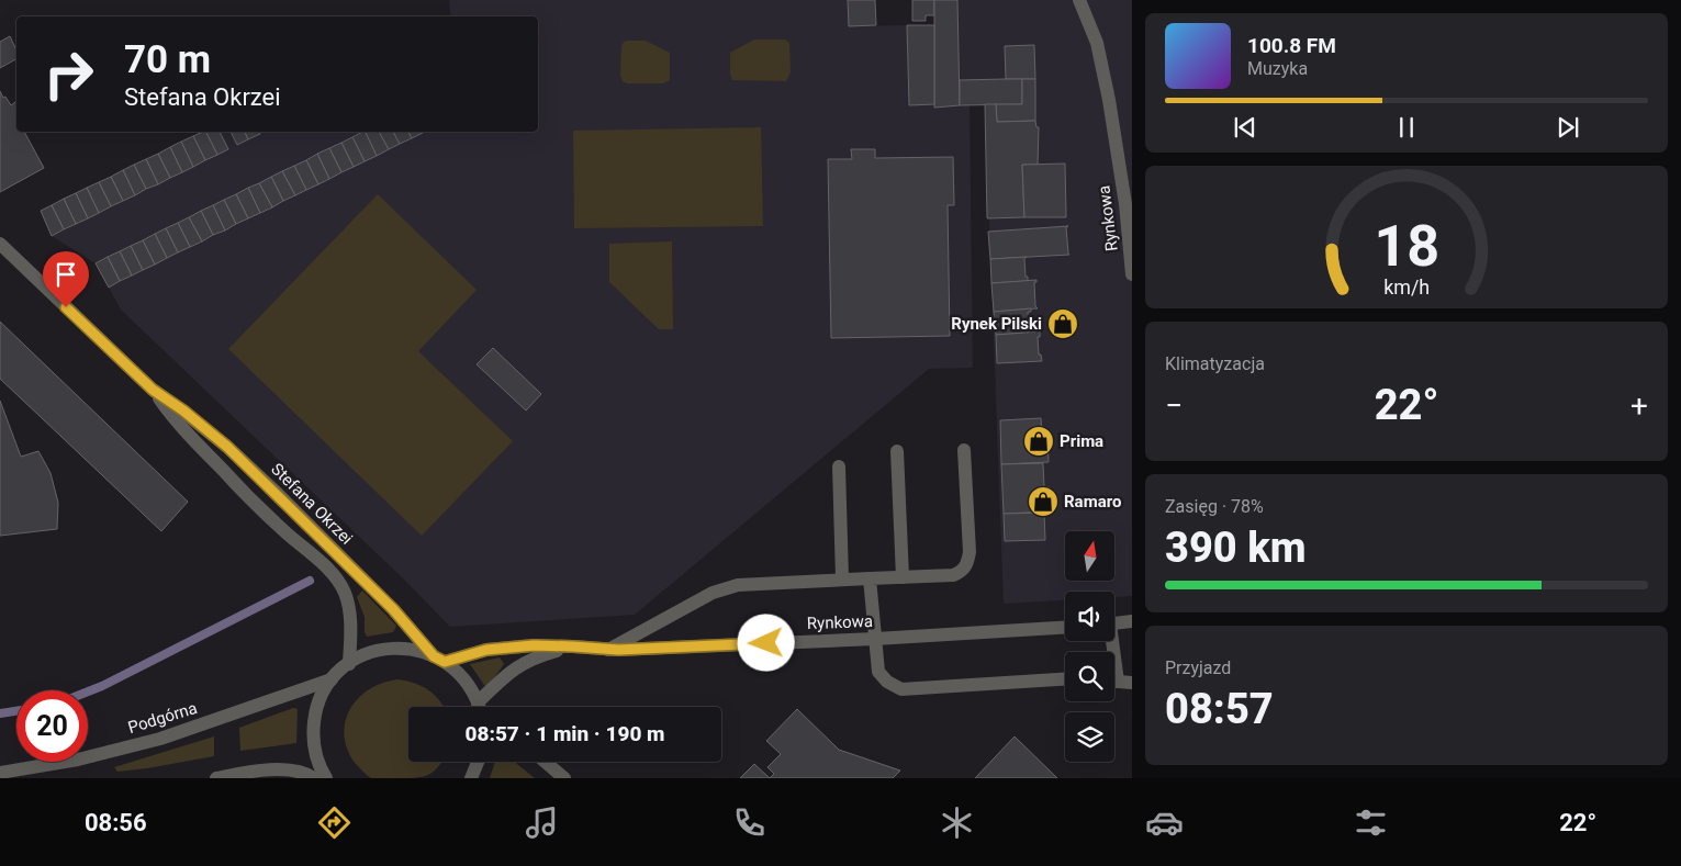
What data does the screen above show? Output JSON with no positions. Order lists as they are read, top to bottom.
{
  "streets": {
    "street": ["Rynkowa", "Stefana Okrzei", "Podgórna"]
  },
  "crossings": [
    ["Rynkowa", "Stefana Okrzei"]
  ],
  "places": {
    "shop": ["Rynek Pilski", "Prima", "Ramaro"]
  },
  "north": "top",
  "page": {
    "turn": ["70 m", "Stefana Okrzei"],
    "song": ["100.8 FM", "Muzyka"],
    "tile": [
      "Klimatyzacja",
      ["Zasięg · 78%", "390 km"],
      ["Przyjazd", "08:57"]
    ],
    "heat": ["−", "22°", "+"],
    "limit": "20",
    "trip": "08:57 · 1 min · 190 m",
    "tabs": ["08:56", "22°"],
    "gauge": ["18", "km/h"]
  }
}
